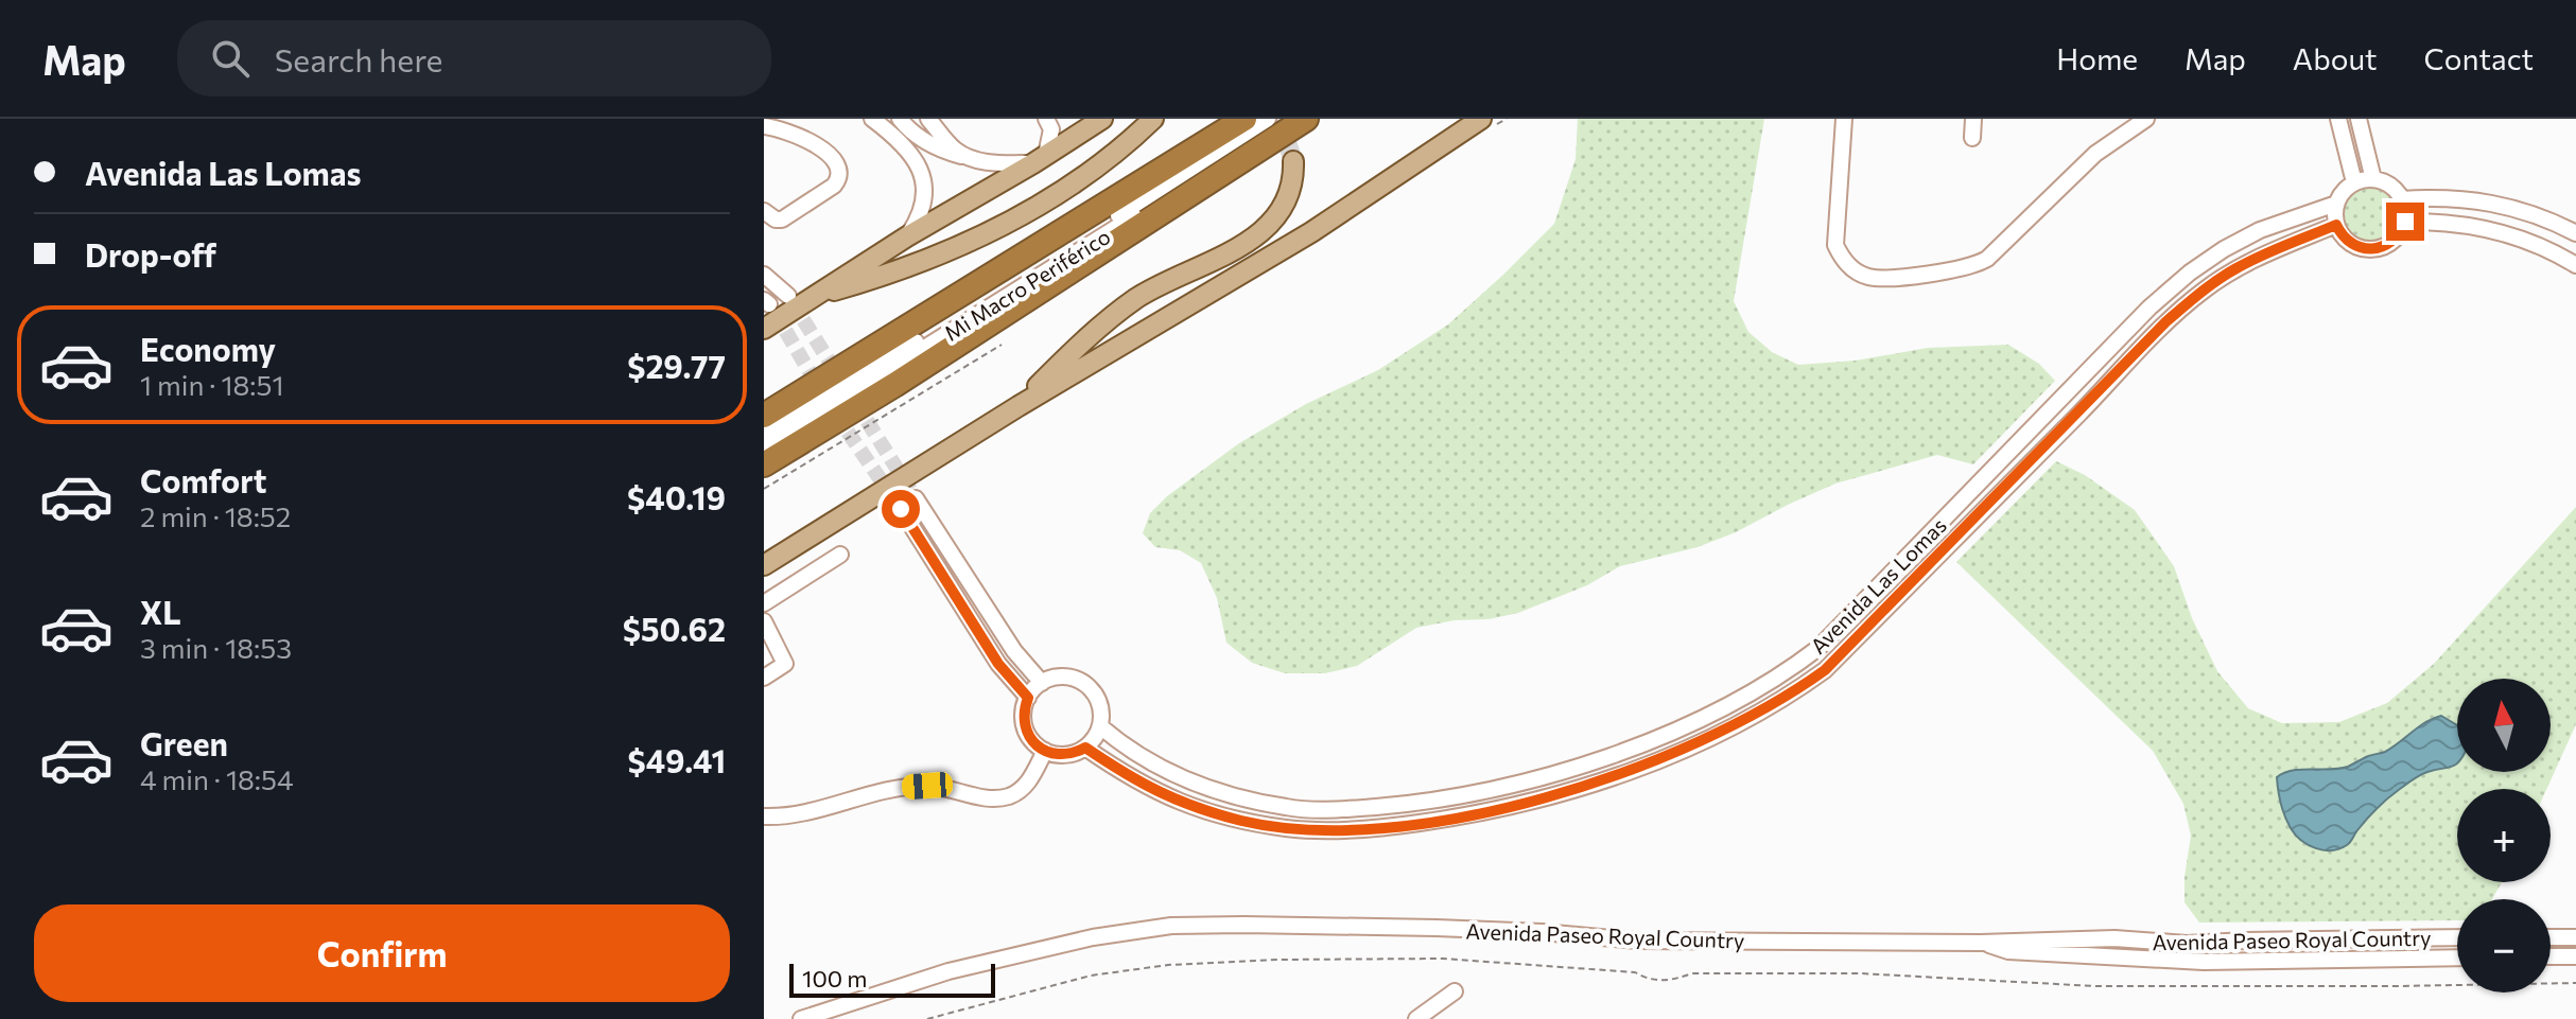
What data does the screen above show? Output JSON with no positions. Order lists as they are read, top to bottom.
{
  "streets": {
    "street": ["Mi Macro Periférico", "Avenida Las Lomas", "Avenida Paseo Royal Country"]
  },
  "scale_bar": "100 m",
  "north": "top",
  "page": {
    "header": "Map",
    "search": "Search here",
    "nav": [
      "Home",
      "Map",
      "About",
      "Contact"
    ],
    "banner": ["Avenida Las Lomas", "Drop-off"],
    "list": [
      {
        "name": "Economy",
        "note": "1 min · 18:51",
        "value": "$29.77"
      },
      {
        "name": "Comfort",
        "note": "2 min · 18:52",
        "value": "$40.19"
      },
      {
        "name": "XL",
        "note": "3 min · 18:53",
        "value": "$50.62"
      },
      {
        "name": "Green",
        "note": "4 min · 18:54",
        "value": "$49.41"
      }
    ],
    "map_buttons": ["+", "−"],
    "buttons": "Confirm",
    "scale": "100 m"
  }
}
